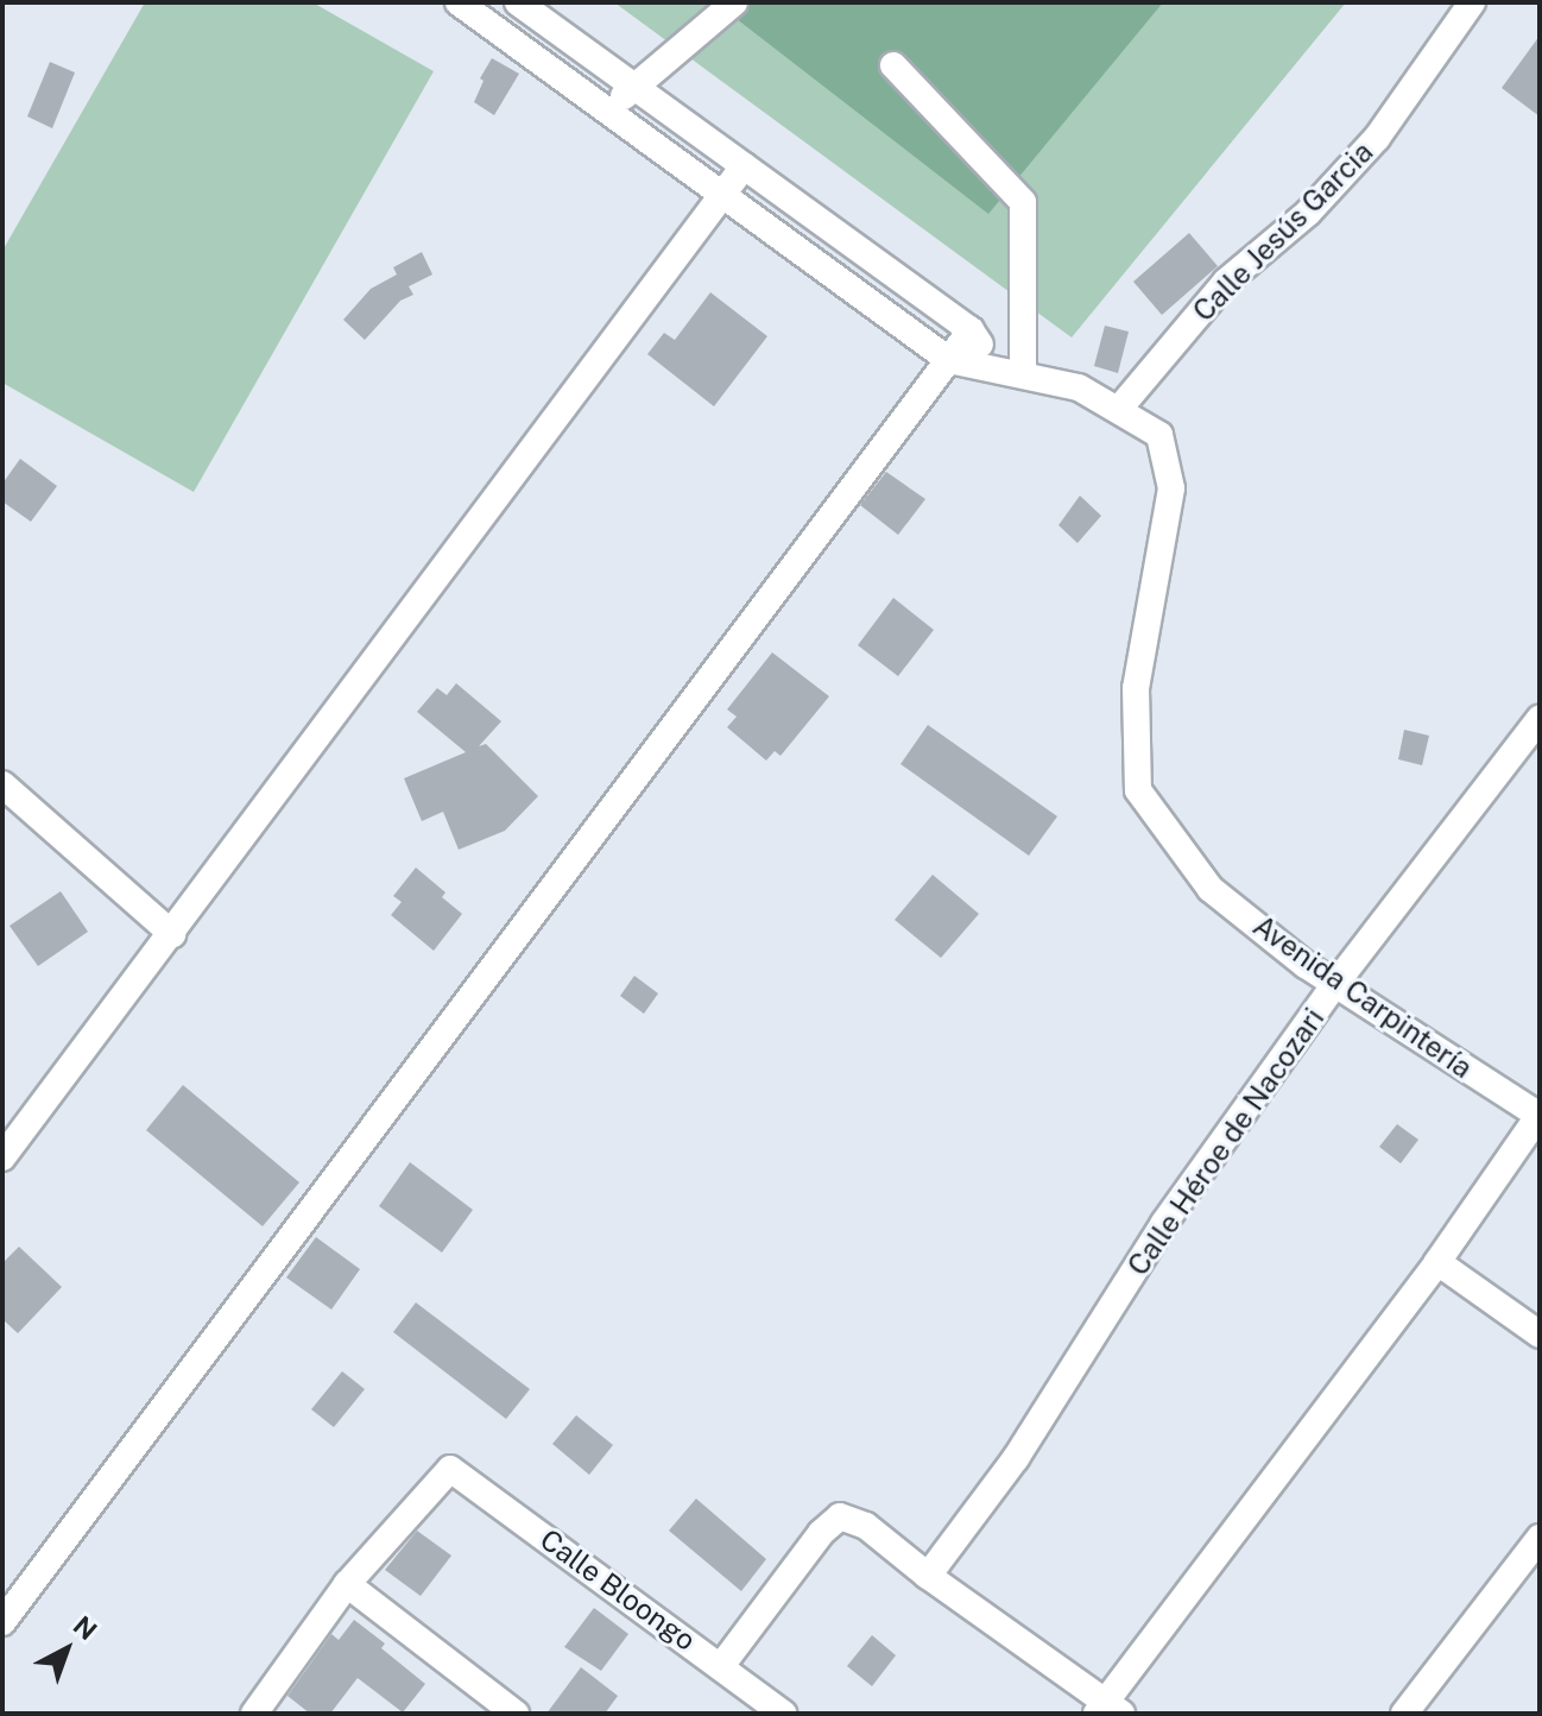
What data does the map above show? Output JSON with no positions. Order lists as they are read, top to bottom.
{
  "streets": {
    "street": [
      "Calle Jesús Garcia",
      "Avenida Carpintería",
      "Calle Héroe de Nacozari",
      "Calle Bloongo"
    ]
  },
  "crossings": [
    ["Calle Jesús Garcia", "Avenida Carpintería"],
    ["Avenida Carpintería", "Calle Héroe de Nacozari"]
  ],
  "north": "top right"
}
